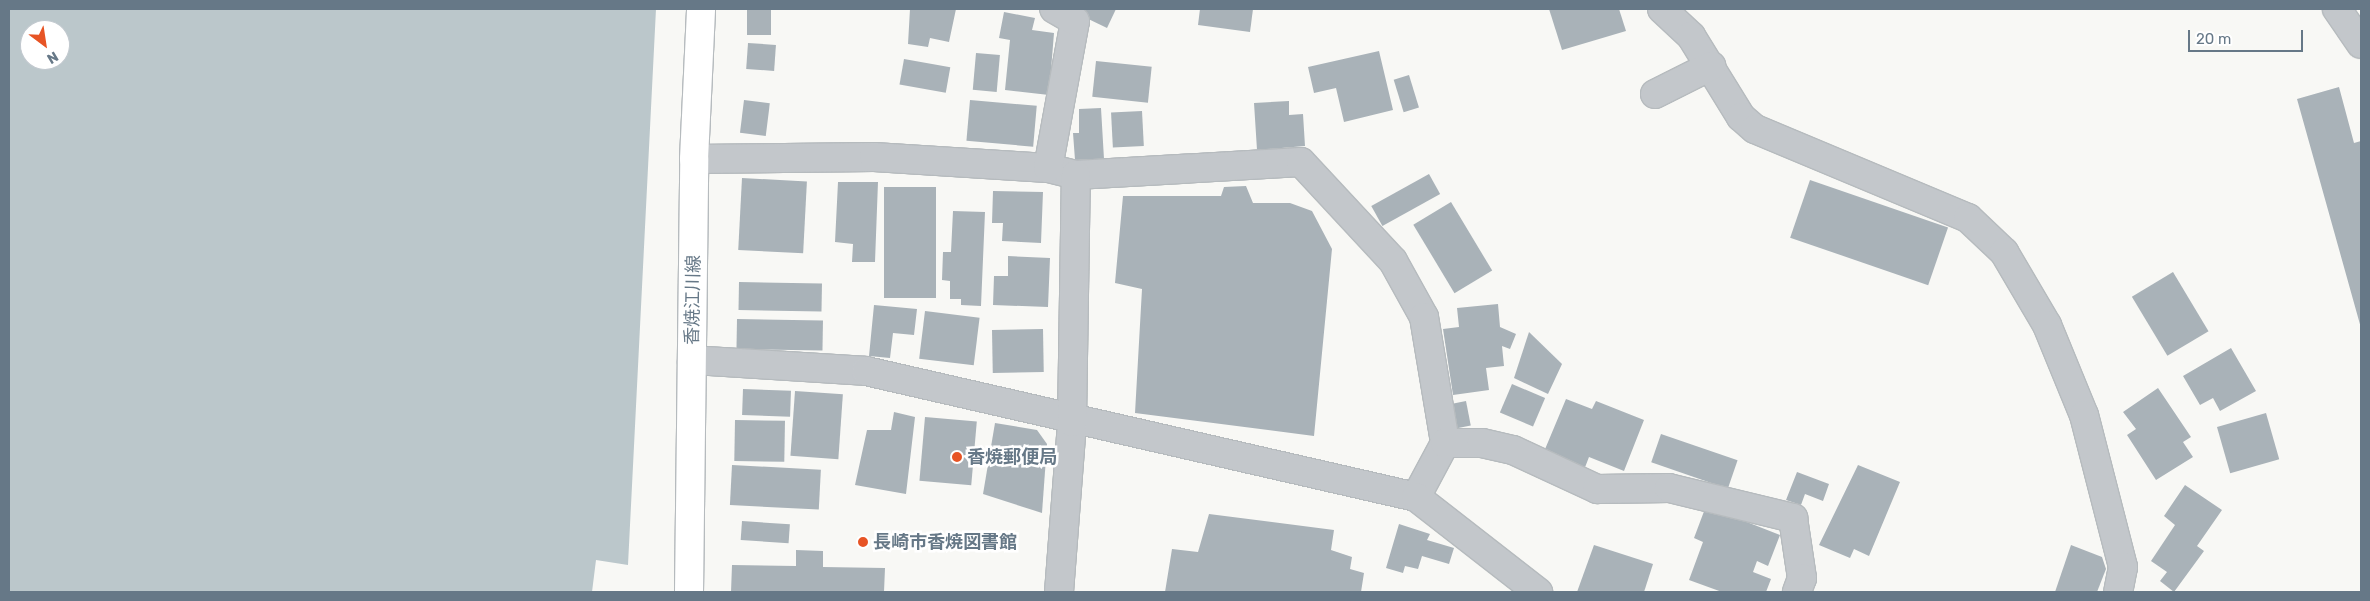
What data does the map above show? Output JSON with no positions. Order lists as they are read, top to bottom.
{
  "streets": {
    "main road": ["香焼江川線"]
  },
  "places": ["香焼郵便局", "長崎市香焼図書館"],
  "scale_bar": "20 m",
  "north": "bottom right"
}
